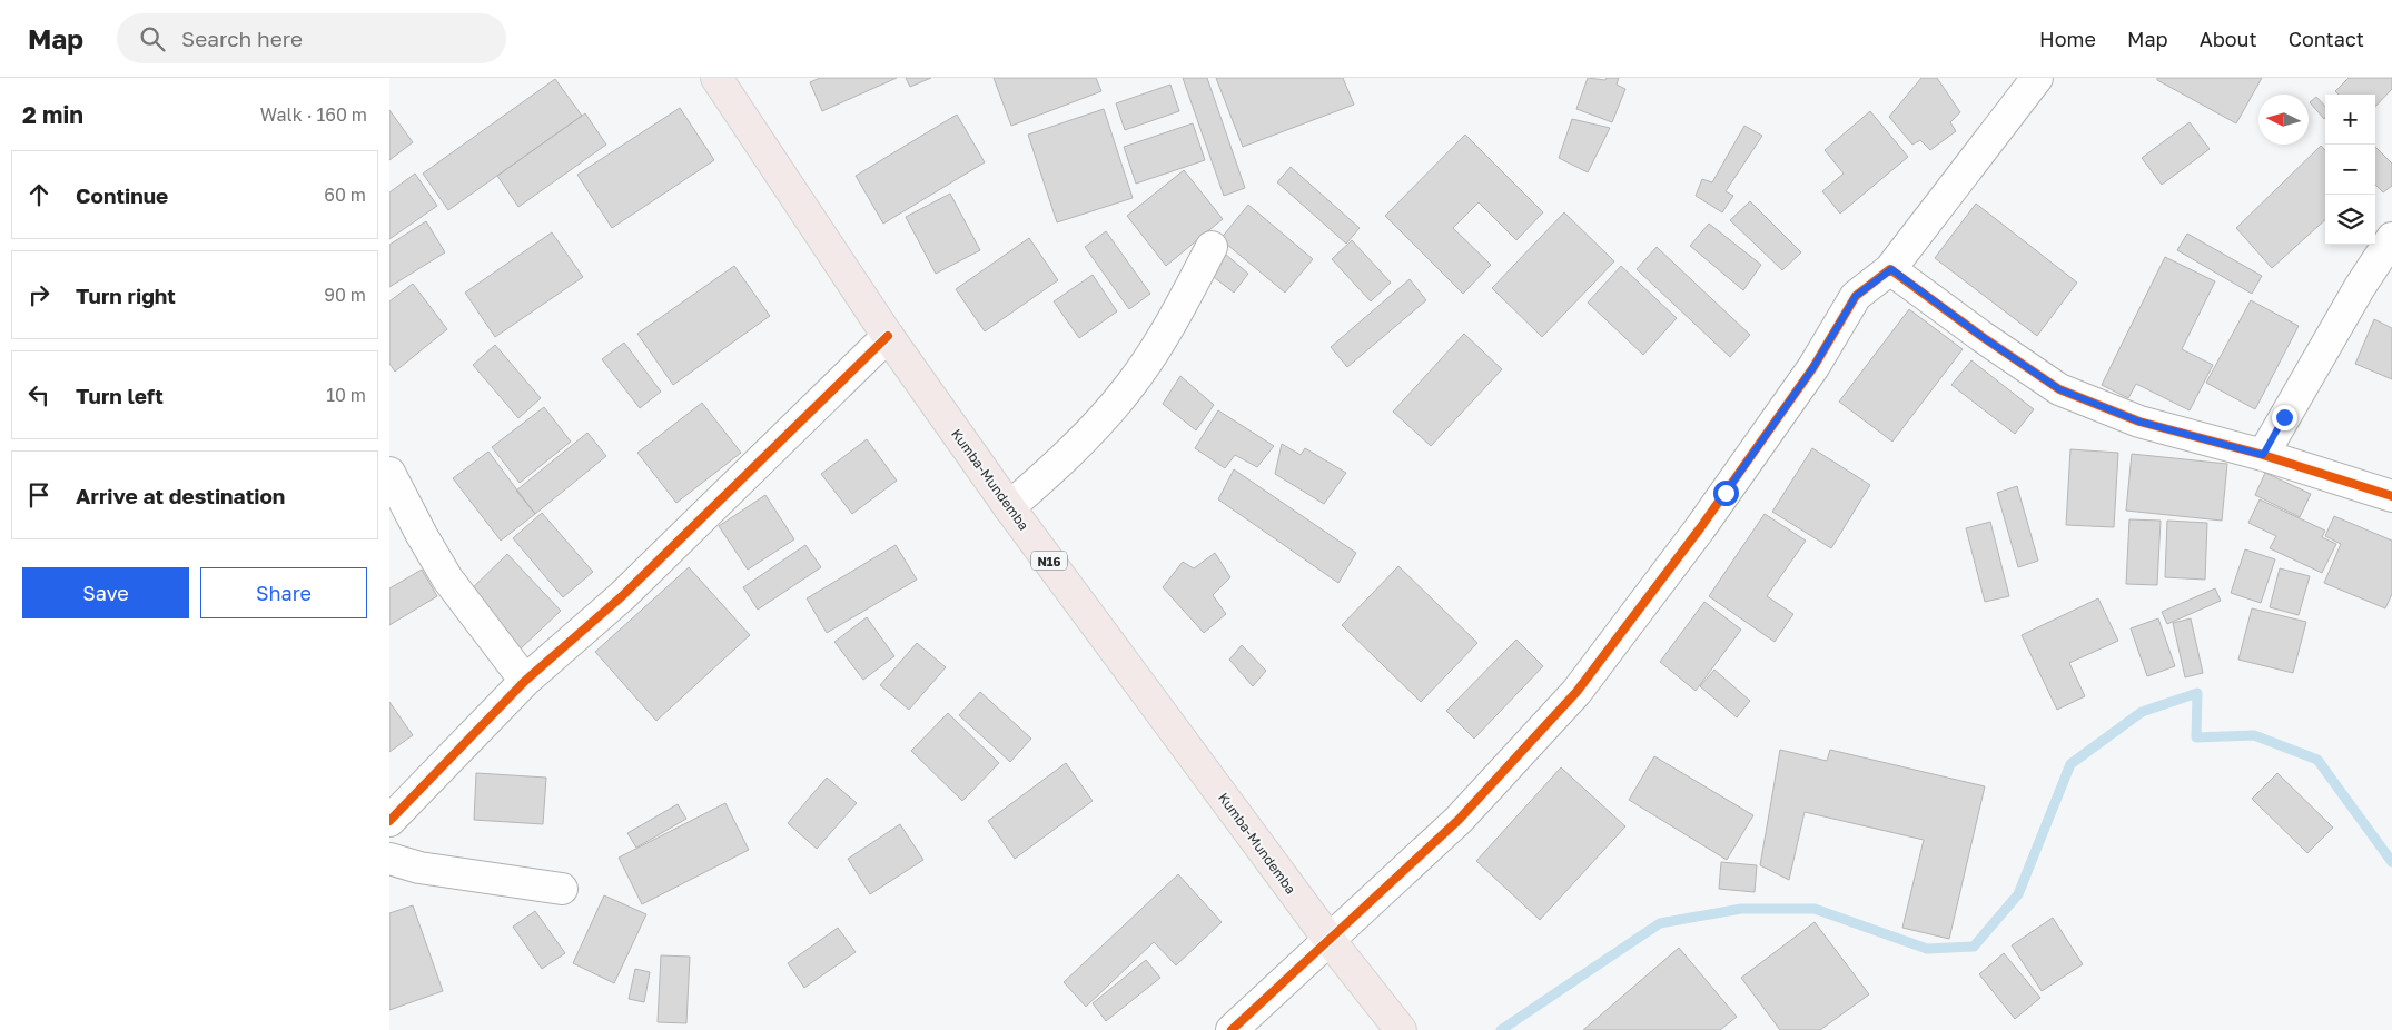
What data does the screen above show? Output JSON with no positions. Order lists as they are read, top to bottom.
{
  "streets": {
    "highway": ["Kumba-Mundemba", "N16"]
  },
  "north": "left",
  "page": {
    "header": "Map",
    "search": "Search here",
    "nav": [
      "Home",
      "Map",
      "About",
      "Contact"
    ],
    "heading": ["2 min", "Walk · 160 m"],
    "map_buttons": ["+", "−"],
    "list": [
      ["Continue", "60 m"],
      ["Turn right", "90 m"],
      ["Turn left", "10 m"],
      "Arrive at destination"
    ],
    "buttons": ["Save", "Share"]
  }
}
